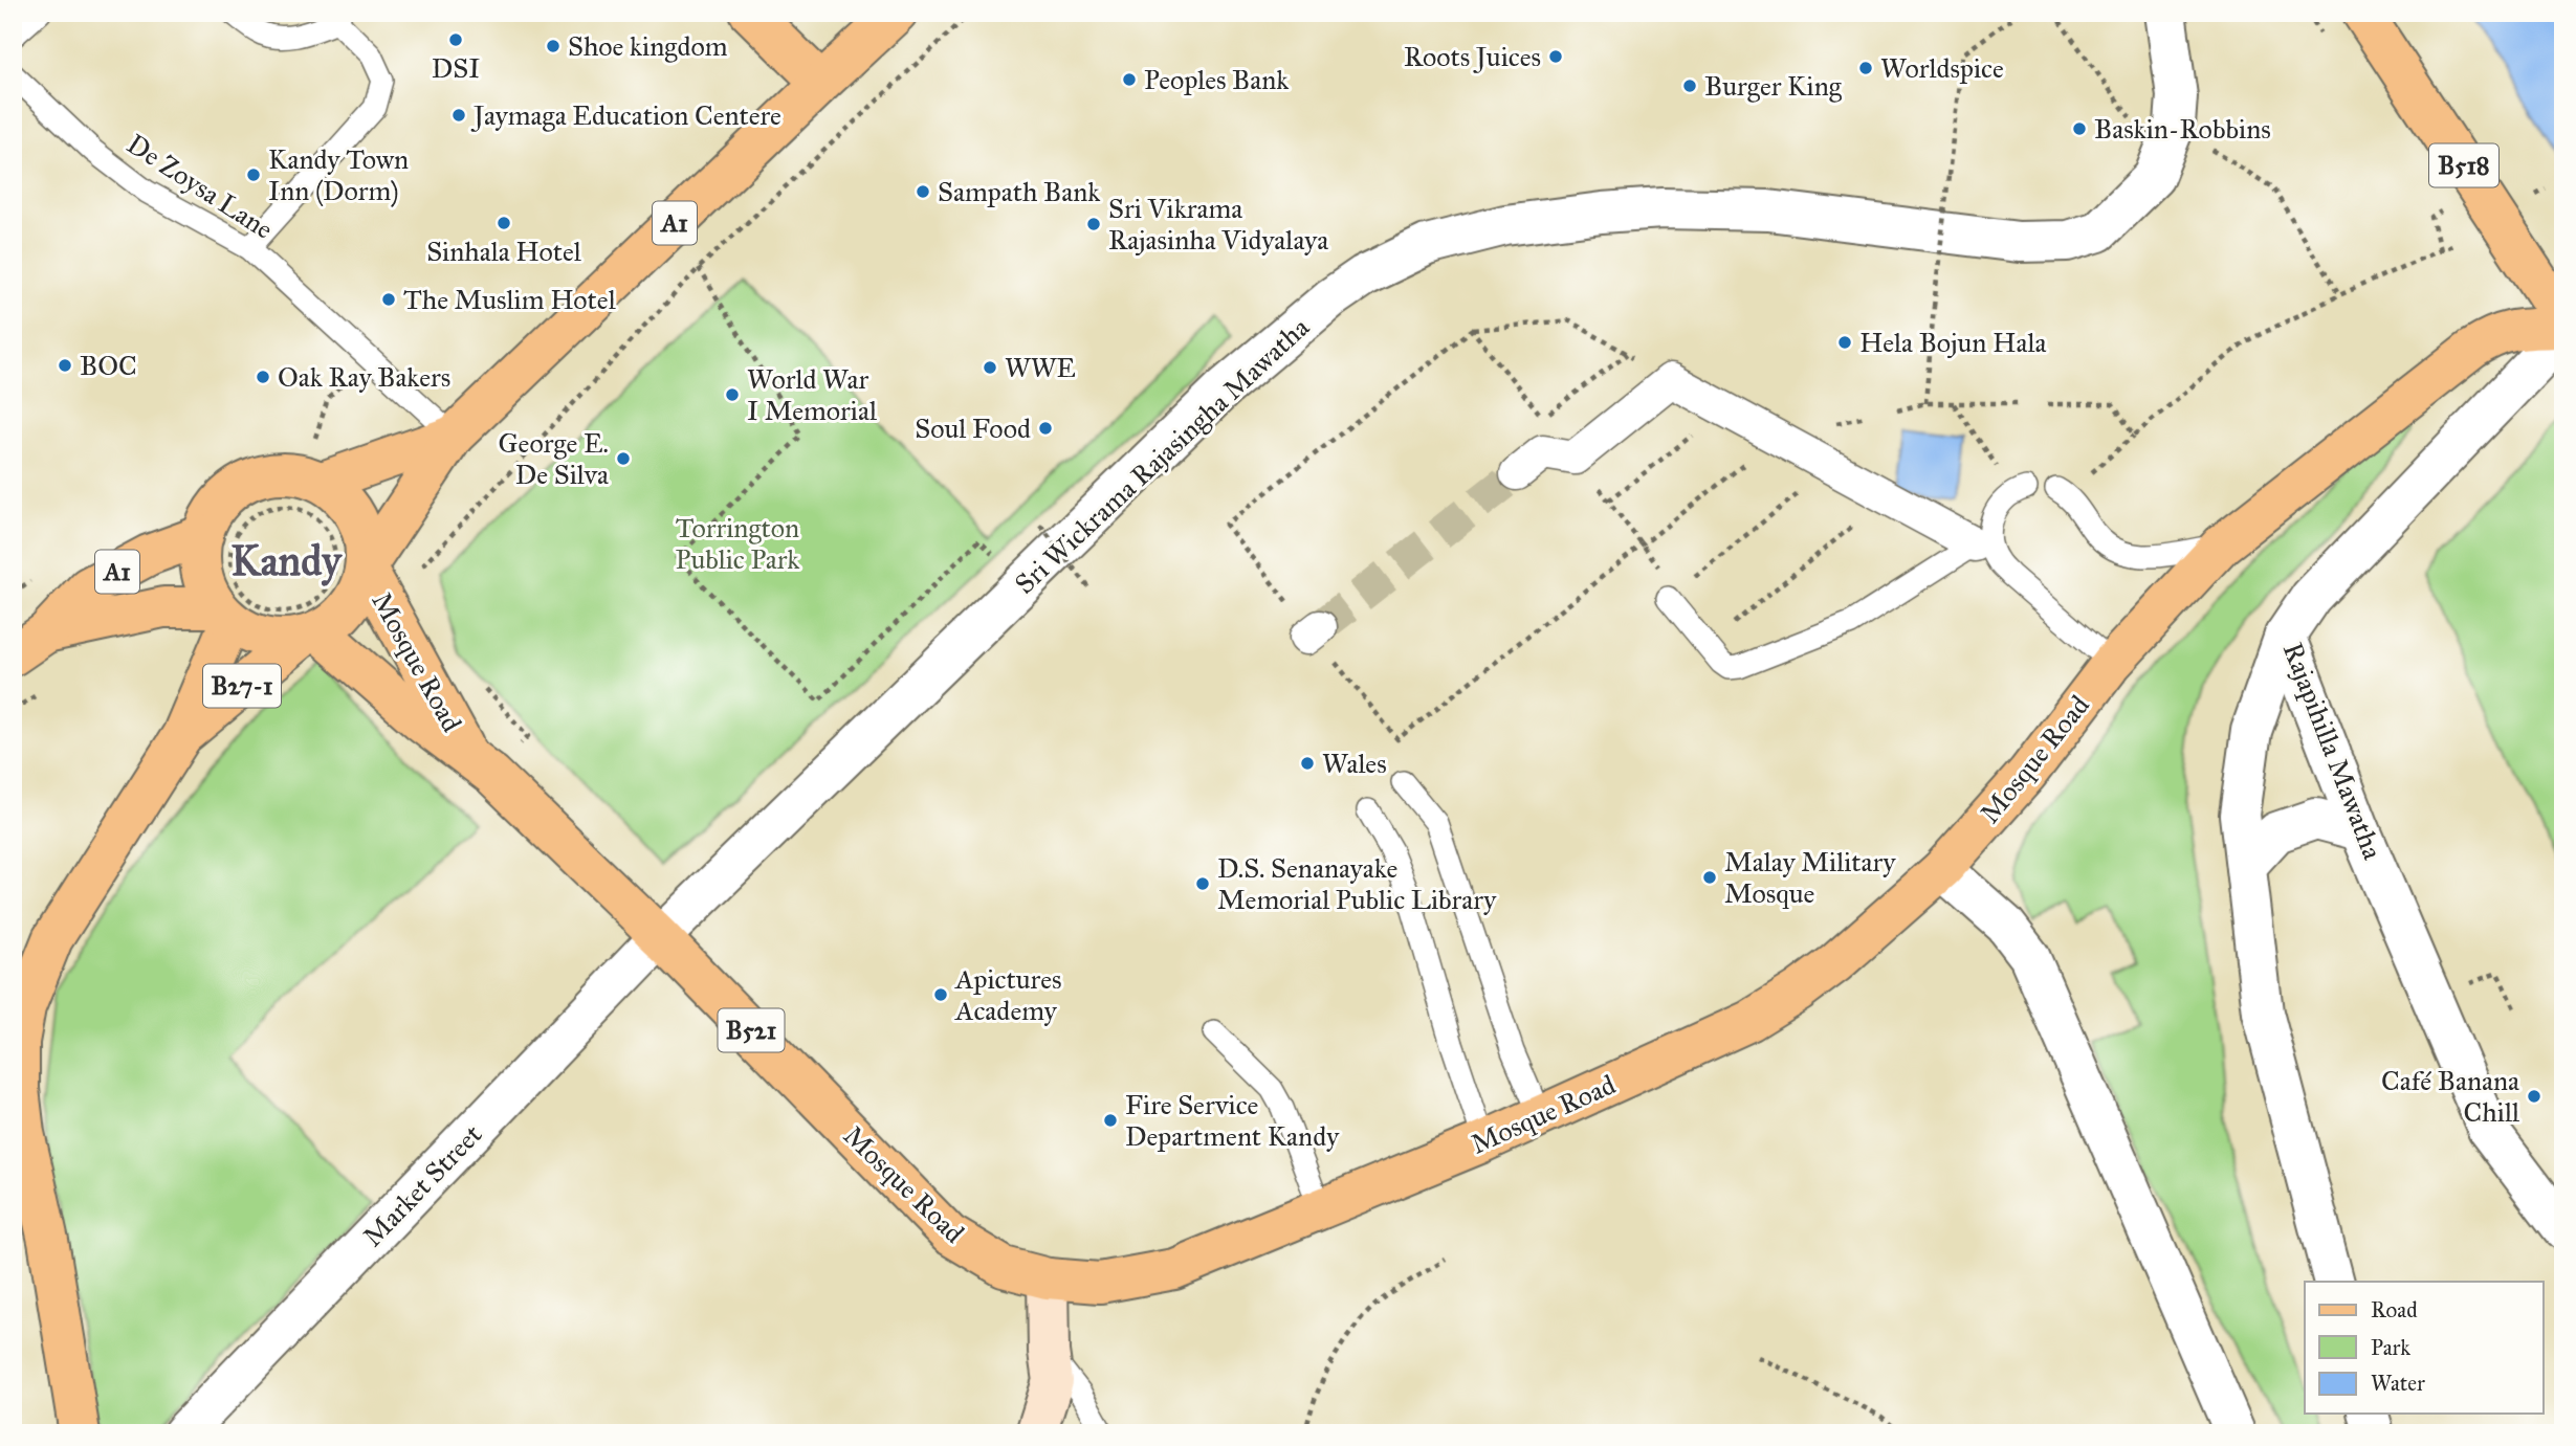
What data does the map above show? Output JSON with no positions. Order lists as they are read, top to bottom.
{
  "streets": {
    "main road": [
      "B518",
      "A1",
      "Mosque Road",
      "B27-1",
      "B521"
    ],
    "street": ["Sri Wickrama Rajasingha Mawatha", "Rajapihilla Mawatha", "Market Street"],
    "lane": ["De Zoysa Lane"]
  },
  "crossings": [
    ["De Zoysa Lane", "A1"],
    ["A1", "Mosque Road"],
    ["A1", "B27-1"],
    ["Sri Wickrama Rajasingha Mawatha", "Mosque Road"],
    ["Sri Wickrama Rajasingha Mawatha", "Market Street"],
    ["Mosque Road", "B27-1"],
    ["Mosque Road", "Market Street"]
  ],
  "districts": ["Kandy"],
  "parks": ["Torrington Public Park"],
  "places": [
    "DSI",
    "Shoe kingdom",
    "Roots Juices",
    "Worldspice",
    "Peoples Bank",
    "Burger King",
    "Jaymaga Education Centere",
    "Baskin-Robbins",
    "Kandy Town Inn (Dorm)",
    "Sampath Bank",
    "Sinhala Hotel",
    "Sri Vikrama Rajasinha Vidyalaya",
    "The Muslim Hotel",
    "Hela Bojun Hala",
    "BOC",
    "WWE",
    "Oak Ray Bakers",
    "World War I Memorial",
    "Soul Food",
    "George E. De Silva",
    "Wales",
    "Malay Military Mosque",
    "D.S. Senanayake Memorial Public Library",
    "Apictures Academy",
    "Café Banana Chill",
    "Fire Service Department Kandy"
  ],
  "legend": ["Road", "Park", "Water"]
}
